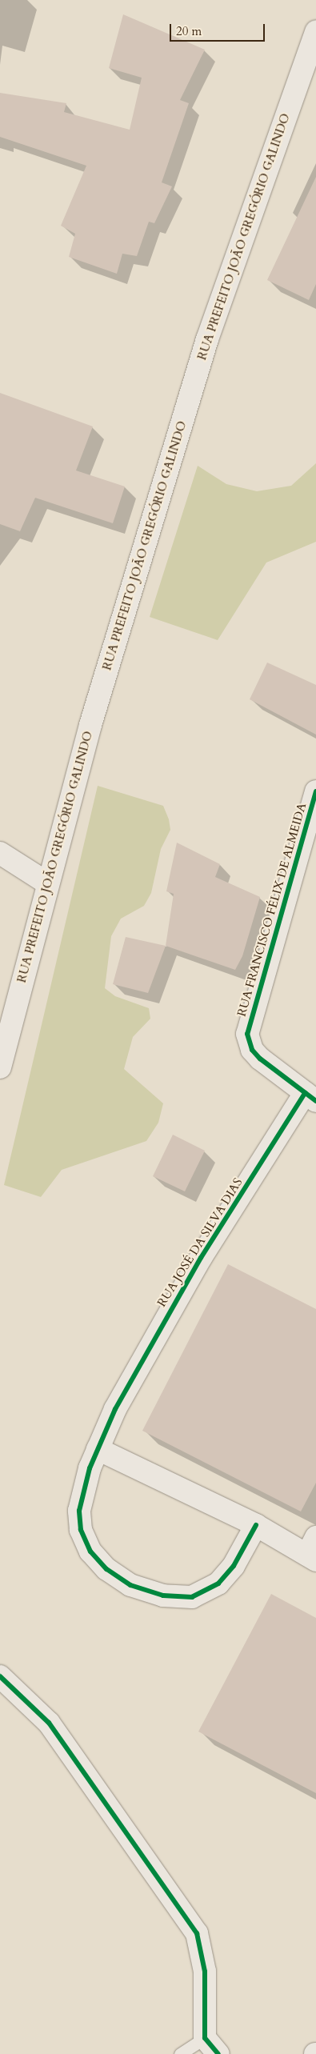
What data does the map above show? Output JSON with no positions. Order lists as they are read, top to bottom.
{
  "streets": {
    "street": ["RUA PREFEITO JOÃO GREGÓRIO GALINDO", "RUA FRANCISCO FÉLIX DE ALMEIDA", "RUA JOSÉ DA SILVA DIAS"]
  },
  "crossings": [
    ["RUA FRANCISCO FÉLIX DE ALMEIDA", "RUA JOSÉ DA SILVA DIAS"]
  ],
  "scale_bar": "20 m"
}
